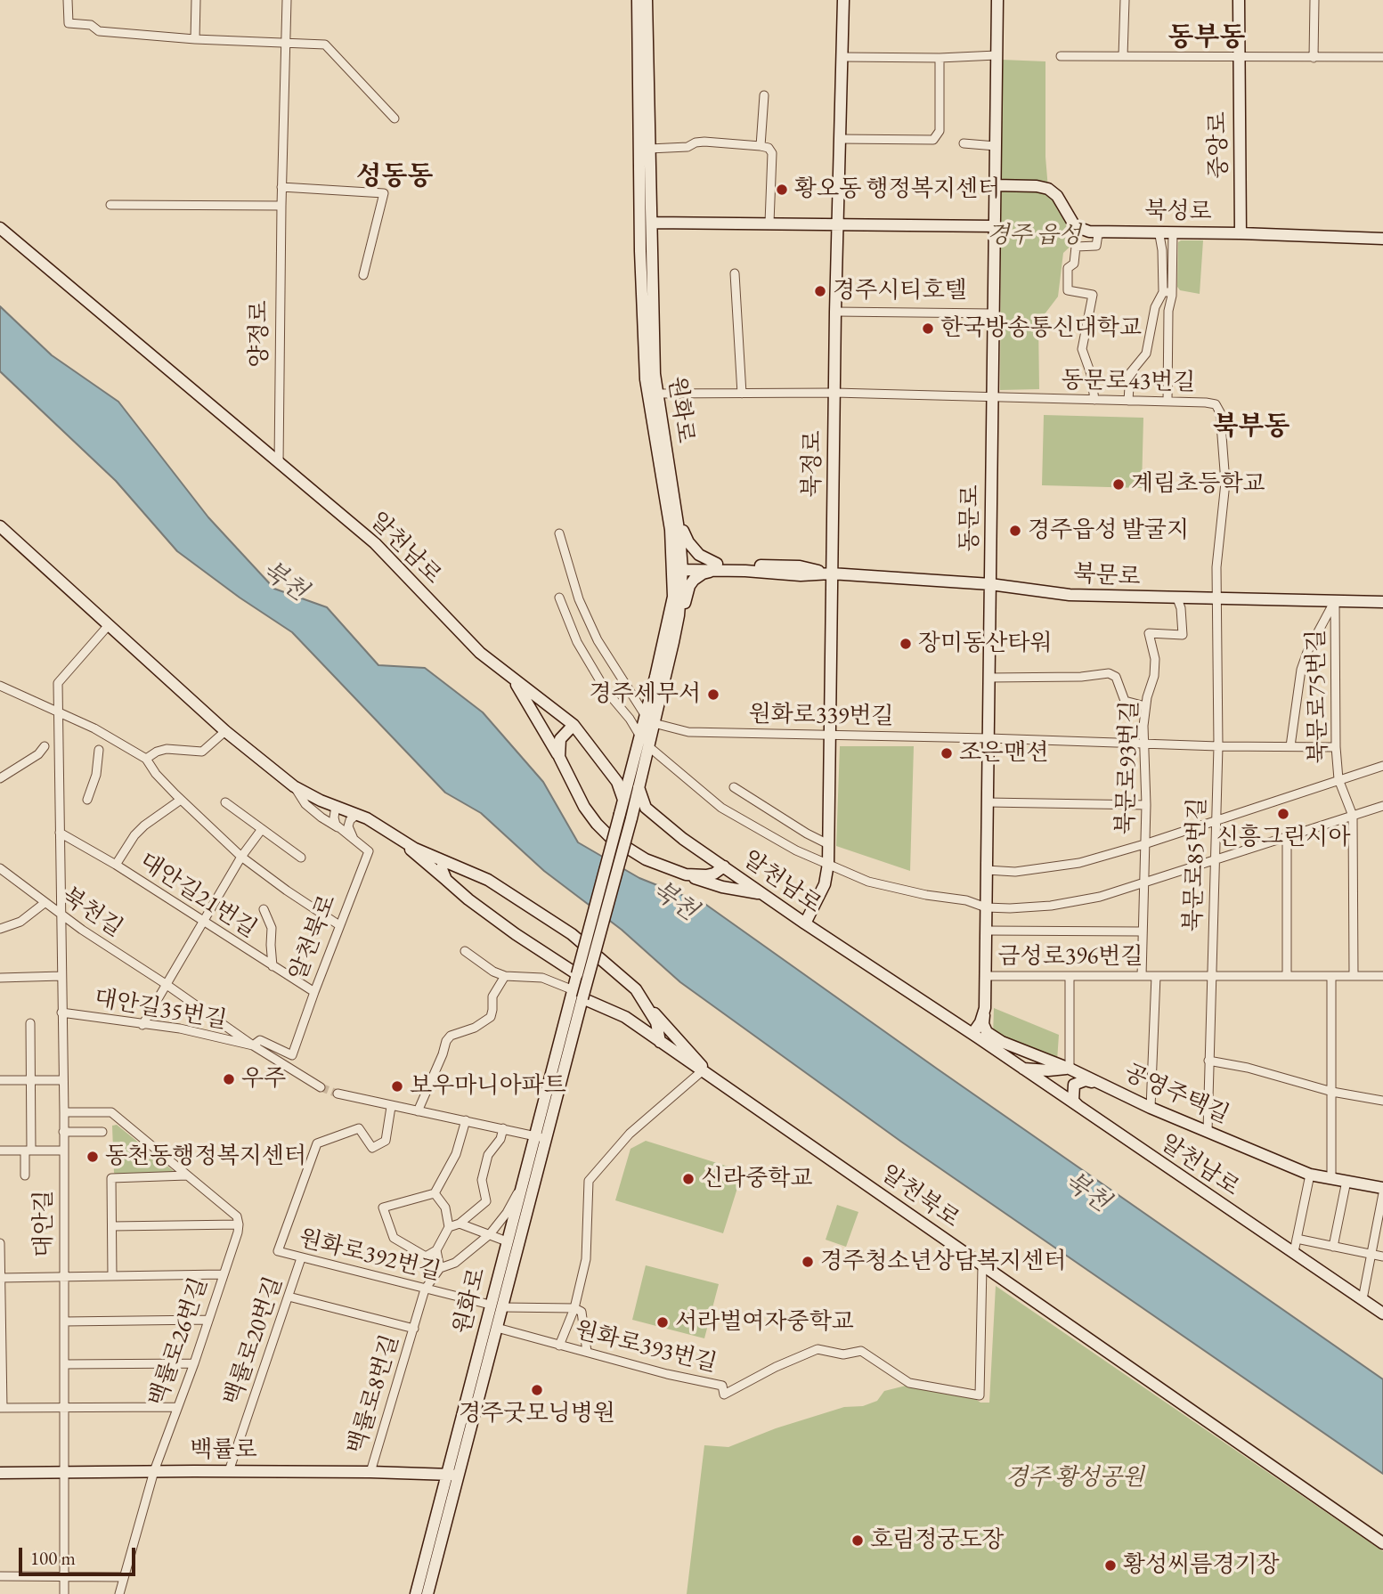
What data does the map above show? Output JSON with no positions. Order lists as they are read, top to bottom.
{
  "streets": {
    "street": [
      "중앙로",
      "북성로",
      "양정로",
      "동문로43번길",
      "원화로",
      "북정로",
      "동문로",
      "알천남로",
      "북문로",
      "북문로75번길",
      "원화로339번길",
      "북문로93번길",
      "북문로85번길",
      "대안길21번길",
      "북천길",
      "알천북로",
      "금성로396번길",
      "대안길35번길",
      "공영주택길",
      "대안길",
      "원화로392번길",
      "백률로20번길",
      "백률로26번길",
      "원화로393번길",
      "백률로8번길",
      "백률로"
    ]
  },
  "crossings": [
    ["중앙로", "북성로"],
    ["북성로", "동문로"],
    ["양정로", "알천남로"],
    ["동문로43번길", "원화로"],
    ["동문로43번길", "북정로"],
    ["동문로43번길", "동문로"],
    ["동문로43번길", "북문로"],
    ["동문로43번길", "북문로85번길"],
    ["원화로", "알천남로"],
    ["원화로", "북문로"],
    ["원화로", "원화로339번길"],
    ["원화로", "원화로392번길"],
    ["원화로", "원화로393번길"],
    ["원화로", "백률로"],
    ["북정로", "알천남로"],
    ["북정로", "북문로"],
    ["북정로", "원화로339번길"],
    ["동문로", "알천남로"],
    ["동문로", "북문로"],
    ["동문로", "원화로339번길"],
    ["동문로", "금성로396번길"],
    ["알천남로", "공영주택길"],
    ["북문로", "북문로75번길"],
    ["북문로", "북문로93번길"],
    ["북문로", "북문로85번길"],
    ["북문로75번길", "원화로339번길"],
    ["북문로75번길", "금성로396번길"],
    ["원화로339번길", "북문로93번길"],
    ["원화로339번길", "북문로85번길"],
    ["북문로93번길", "금성로396번길"],
    ["북문로85번길", "금성로396번길"],
    ["북문로85번길", "공영주택길"],
    ["대안길21번길", "알천북로"],
    ["대안길21번길", "대안길"],
    ["북천길", "알천북로"],
    ["북천길", "대안길35번길"],
    ["북천길", "대안길"],
    ["알천북로", "대안길35번길"],
    ["알천북로", "원화로393번길"],
    ["금성로396번길", "공영주택길"],
    ["대안길35번길", "대안길"],
    ["대안길", "백률로"],
    ["원화로392번길", "백률로20번길"],
    ["원화로392번길", "백률로8번길"],
    ["백률로20번길", "백률로8번길"],
    ["백률로20번길", "백률로"],
    ["백률로26번길", "백률로"],
    ["백률로8번길", "백률로"]
  ],
  "districts": ["동부동", "성동동", "북부동"],
  "water": ["북천"],
  "parks": ["경주 읍성", "경주 황성공원"],
  "places": [
    "황오동 행정복지센터",
    "경주시티호텔",
    "한국방송통신대학교",
    "계림초등학교",
    "경주읍성 발굴지",
    "장미동산타워",
    "경주세무서",
    "조은맨션",
    "신흥그린시아",
    "우주",
    "보우마니아파트",
    "동천동행정복지센터",
    "신라중학교",
    "경주청소년상담복지센터",
    "서라벌여자중학교",
    "경주굿모닝병원",
    "호림정궁도장",
    "황성씨름경기장"
  ],
  "scale_bar": "100 m"
}
